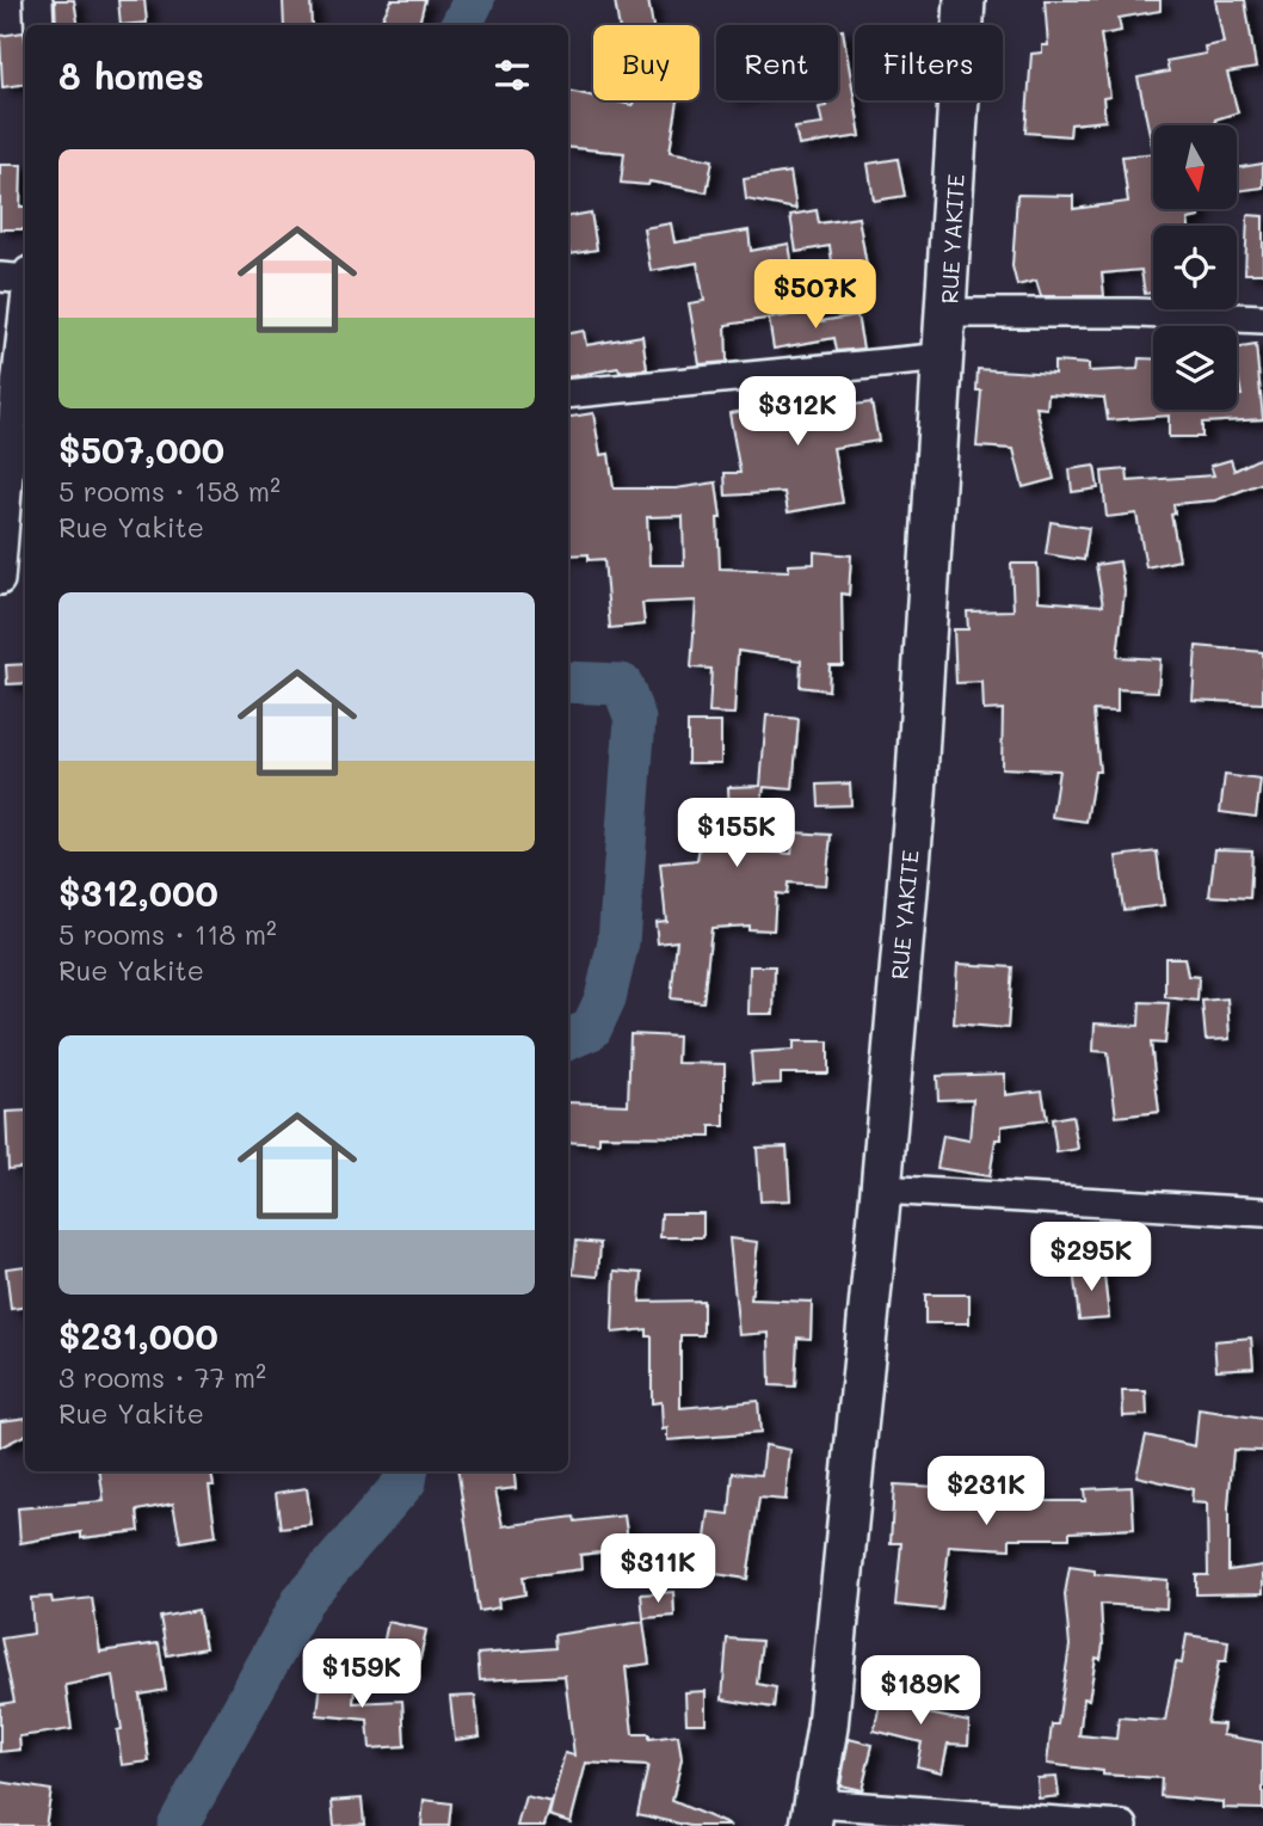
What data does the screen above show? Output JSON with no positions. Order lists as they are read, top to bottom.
{
  "streets": {
    "main road": ["RUE YAKITE"]
  },
  "north": "bottom",
  "page": {
    "chip": ["Buy", "Rent", "Filters"],
    "heading": "8 homes",
    "list": [
      {
        "name": "$507,000",
        "note": "5 rooms · 158 m² · Rue Yakite"
      },
      {
        "name": "$312,000",
        "note": "5 rooms · 118 m² · Rue Yakite"
      },
      {
        "name": "$231,000",
        "note": "3 rooms · 77 m² · Rue Yakite"
      }
    ],
    "price": [
      "$507K",
      "$312K",
      "$155K",
      "$295K",
      "$231K",
      "$311K",
      "$159K",
      "$189K"
    ]
  }
}
